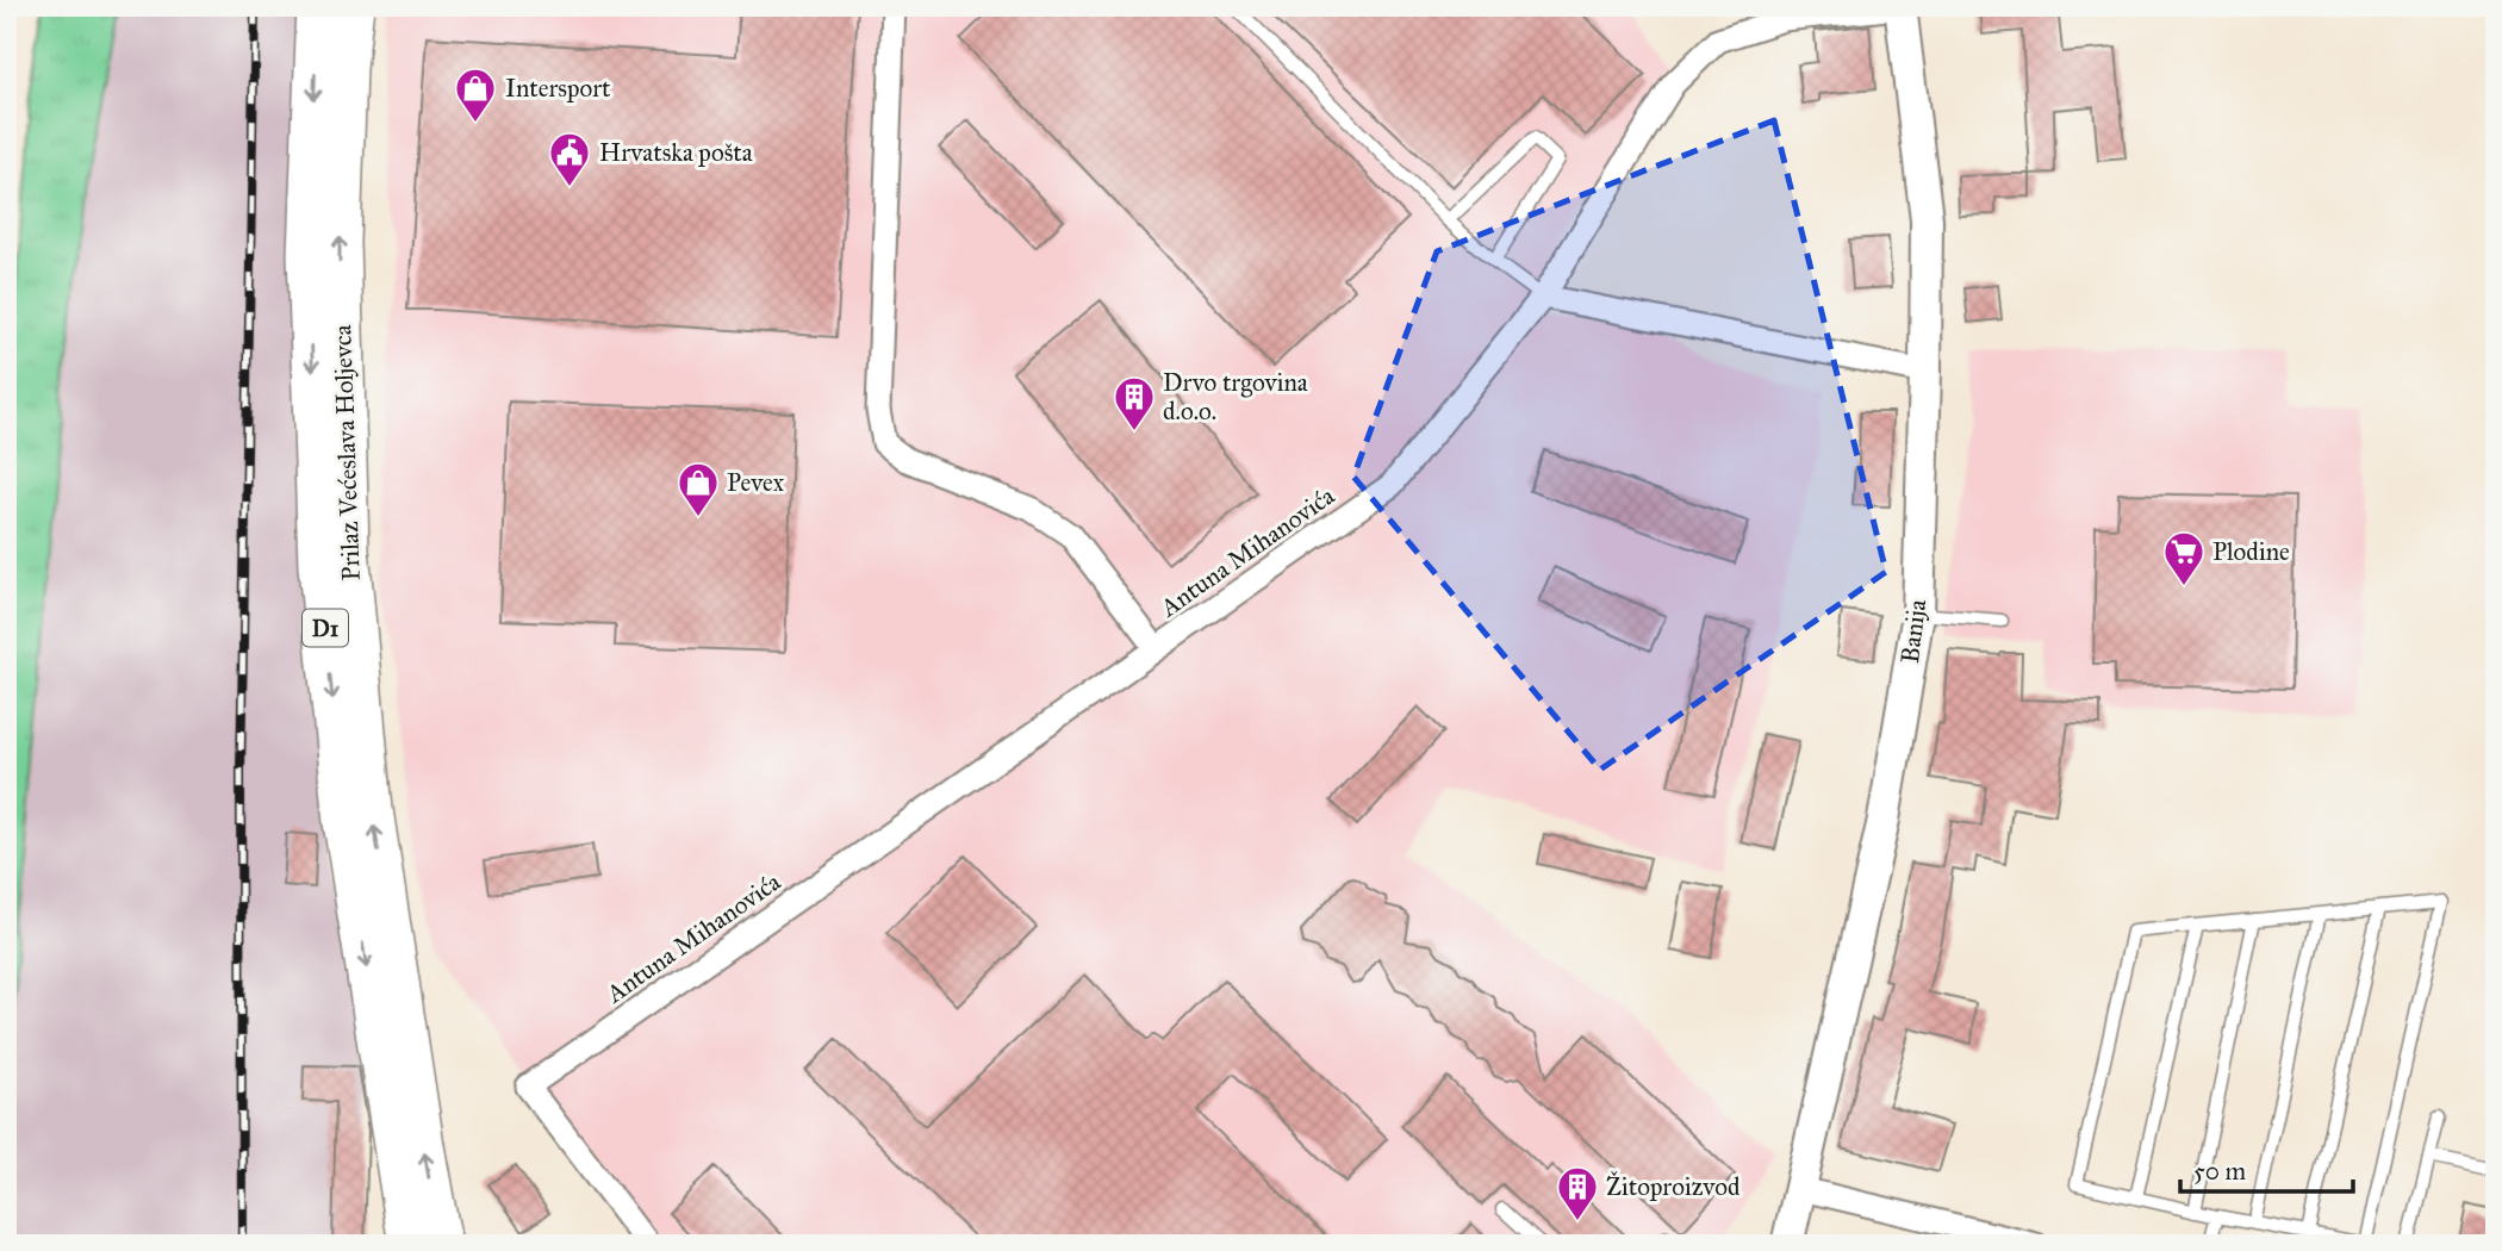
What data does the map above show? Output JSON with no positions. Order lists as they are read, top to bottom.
{
  "streets": {
    "highway": ["Prilaz Većeslava Holjevca", "D1"],
    "main road": ["Banija"],
    "street": ["Antuna Mihanovića"]
  },
  "crossings": [
    ["Antuna Mihanovića", "Banija"]
  ],
  "places": {
    "shop": ["Intersport", "Pevex"],
    "public building": ["Hrvatska pošta"],
    "building": ["Drvo trgovina d.o.o.", "Žitoproizvod"],
    "supermarket": ["Plodine"]
  },
  "scale_bar": "50 m"
}
